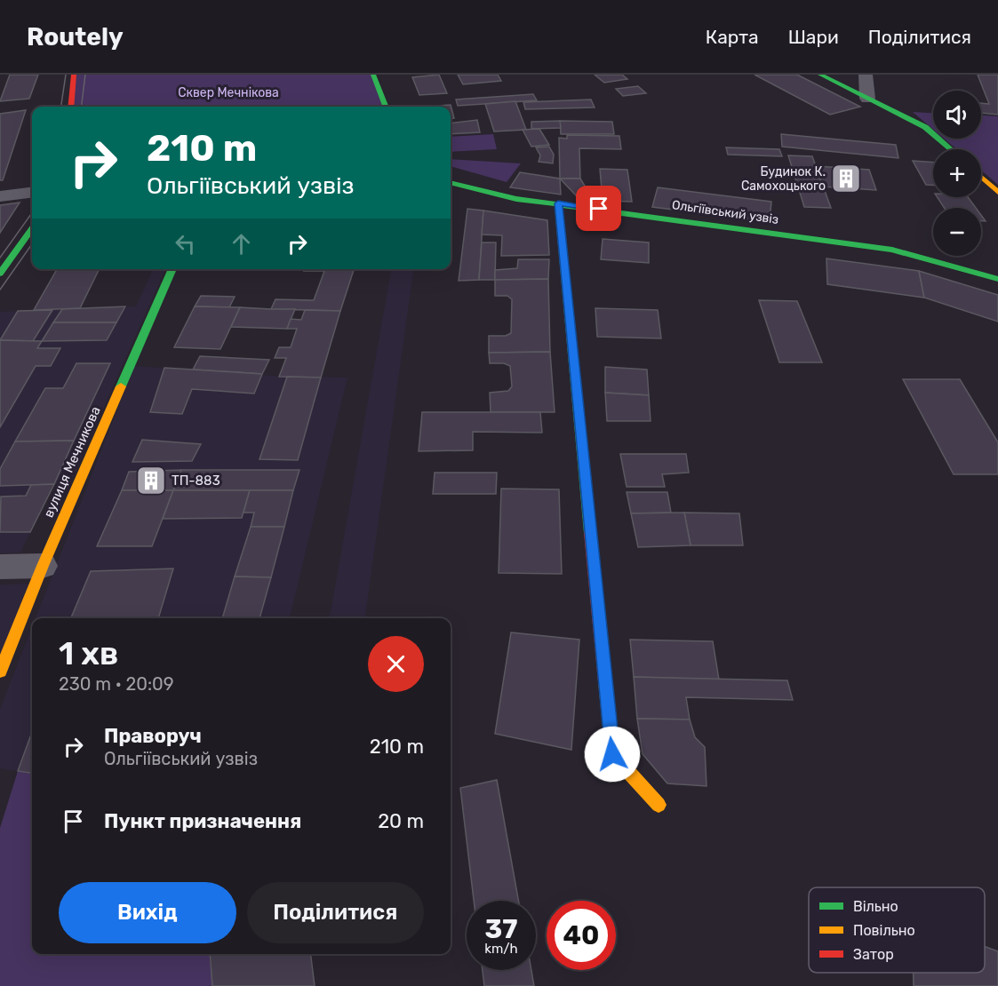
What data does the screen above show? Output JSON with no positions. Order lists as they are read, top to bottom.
{
  "streets": {
    "street": ["Ольгіївський узвіз", "вулиця Мечникова"]
  },
  "parks": ["Сквер Мечнікова"],
  "places": {
    "building": ["Будинок К. Самохоцького", "ТП-883"]
  },
  "legend": ["Вільно", "Повільно", "Затор"],
  "page": {
    "header": "Routely",
    "nav": ["Карта", "Шари", "Поділитися"],
    "map_buttons": ["+", "−"],
    "turn": ["210 m", "Ольгіївський узвіз"],
    "heading": ["1 хв", "230 m · 20:09"],
    "list": [
      {
        "name": "Праворуч",
        "note": "Ольгіївський узвіз",
        "value": "210 m"
      },
      {
        "name": "Пункт призначення",
        "value": "20 m"
      }
    ],
    "buttons": ["Вихід", "Поділитися"],
    "speed": "37 km/h",
    "limit": "40"
  }
}
